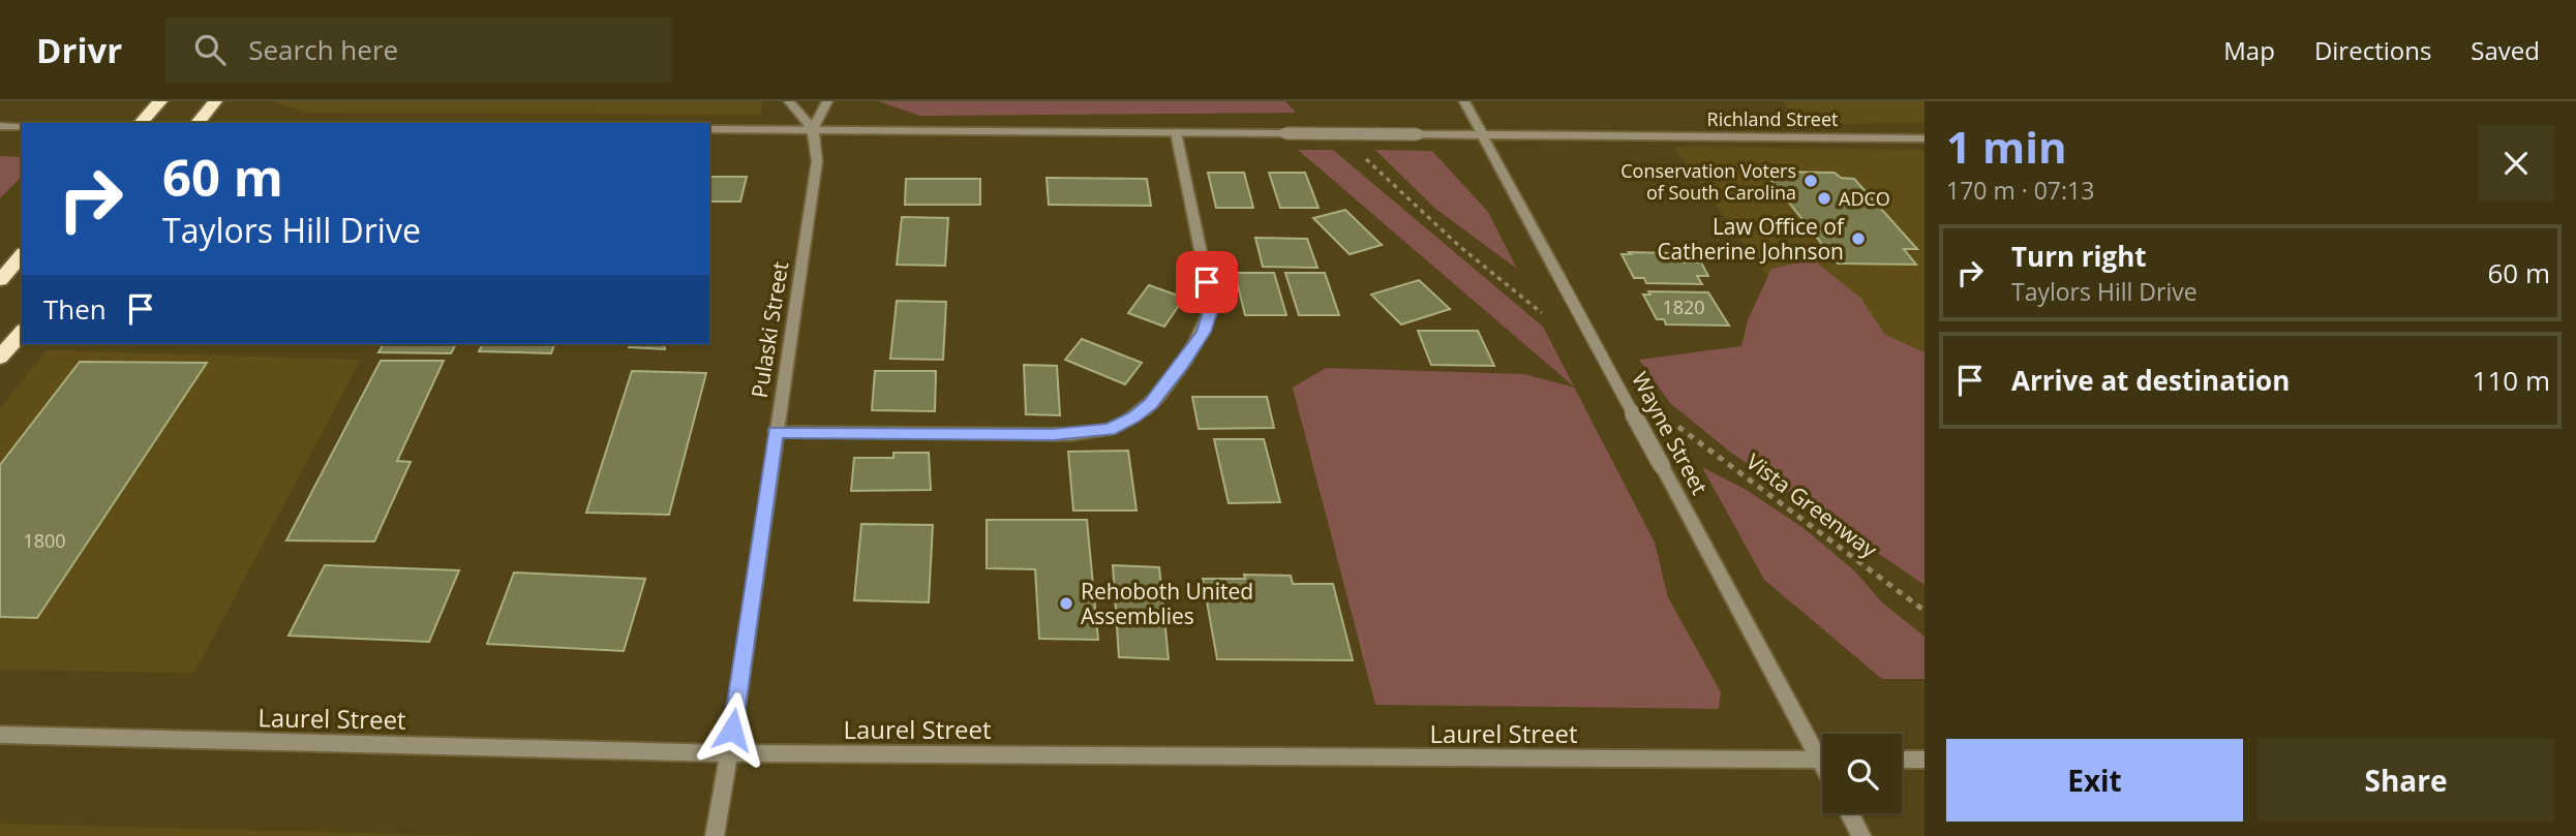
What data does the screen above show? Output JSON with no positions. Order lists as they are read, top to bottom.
{
  "streets": {
    "street": [
      "Richland Street",
      "Pulaski Street",
      "Wayne Street",
      "Laurel Street"
    ],
    "path": ["Vista Greenway"]
  },
  "crossings": [
    ["Richland Street", "Pulaski Street"],
    ["Richland Street", "Wayne Street"],
    ["Pulaski Street", "Laurel Street"]
  ],
  "places": [
    "Conservation Voters of South Carolina",
    "ADCO",
    "Law Office of Catherine Johnson",
    "Rehoboth United Assemblies"
  ],
  "house_numbers": ["1820", "1800"],
  "page": {
    "header": "Drivr",
    "search": "Search here",
    "nav": ["Map", "Directions", "Saved"],
    "heading": ["1 min", "170 m · 07:13"],
    "turn": ["60 m", "Taylors Hill Drive"],
    "list": [
      {
        "name": "Turn right",
        "note": "Taylors Hill Drive",
        "value": "60 m"
      },
      {
        "name": "Arrive at destination",
        "value": "110 m"
      }
    ],
    "then": "Then",
    "buttons": ["Exit", "Share"]
  }
}
